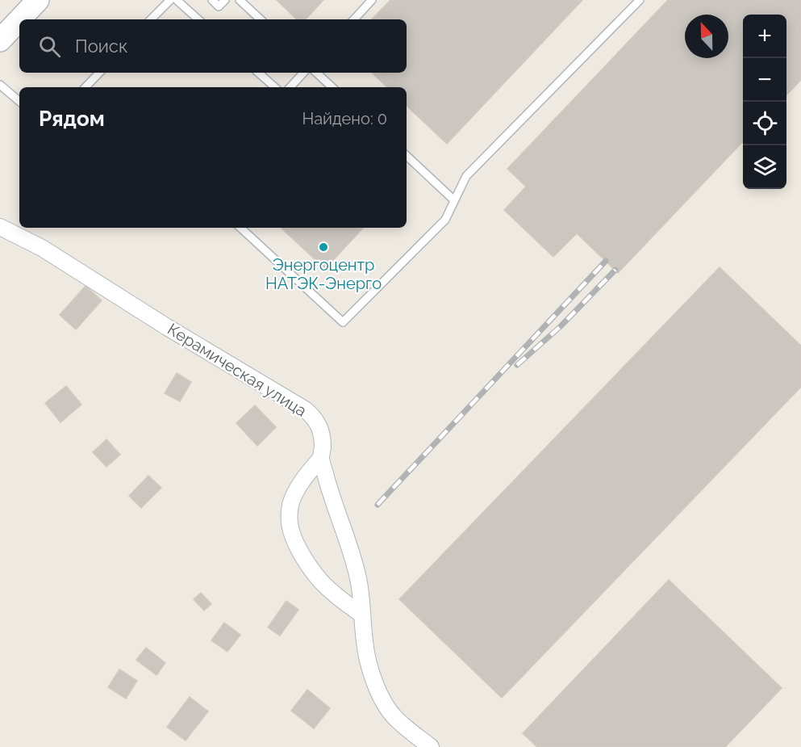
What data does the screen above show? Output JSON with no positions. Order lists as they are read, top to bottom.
{
  "streets": {
    "street": ["Керамическая улица"]
  },
  "places": ["Энергоцентр НАТЭК-Энерго"],
  "north": "top",
  "page": {
    "map_buttons": ["+", "−"],
    "search": "Поиск",
    "heading": ["Рядом", "Найдено: 0"]
  }
}
